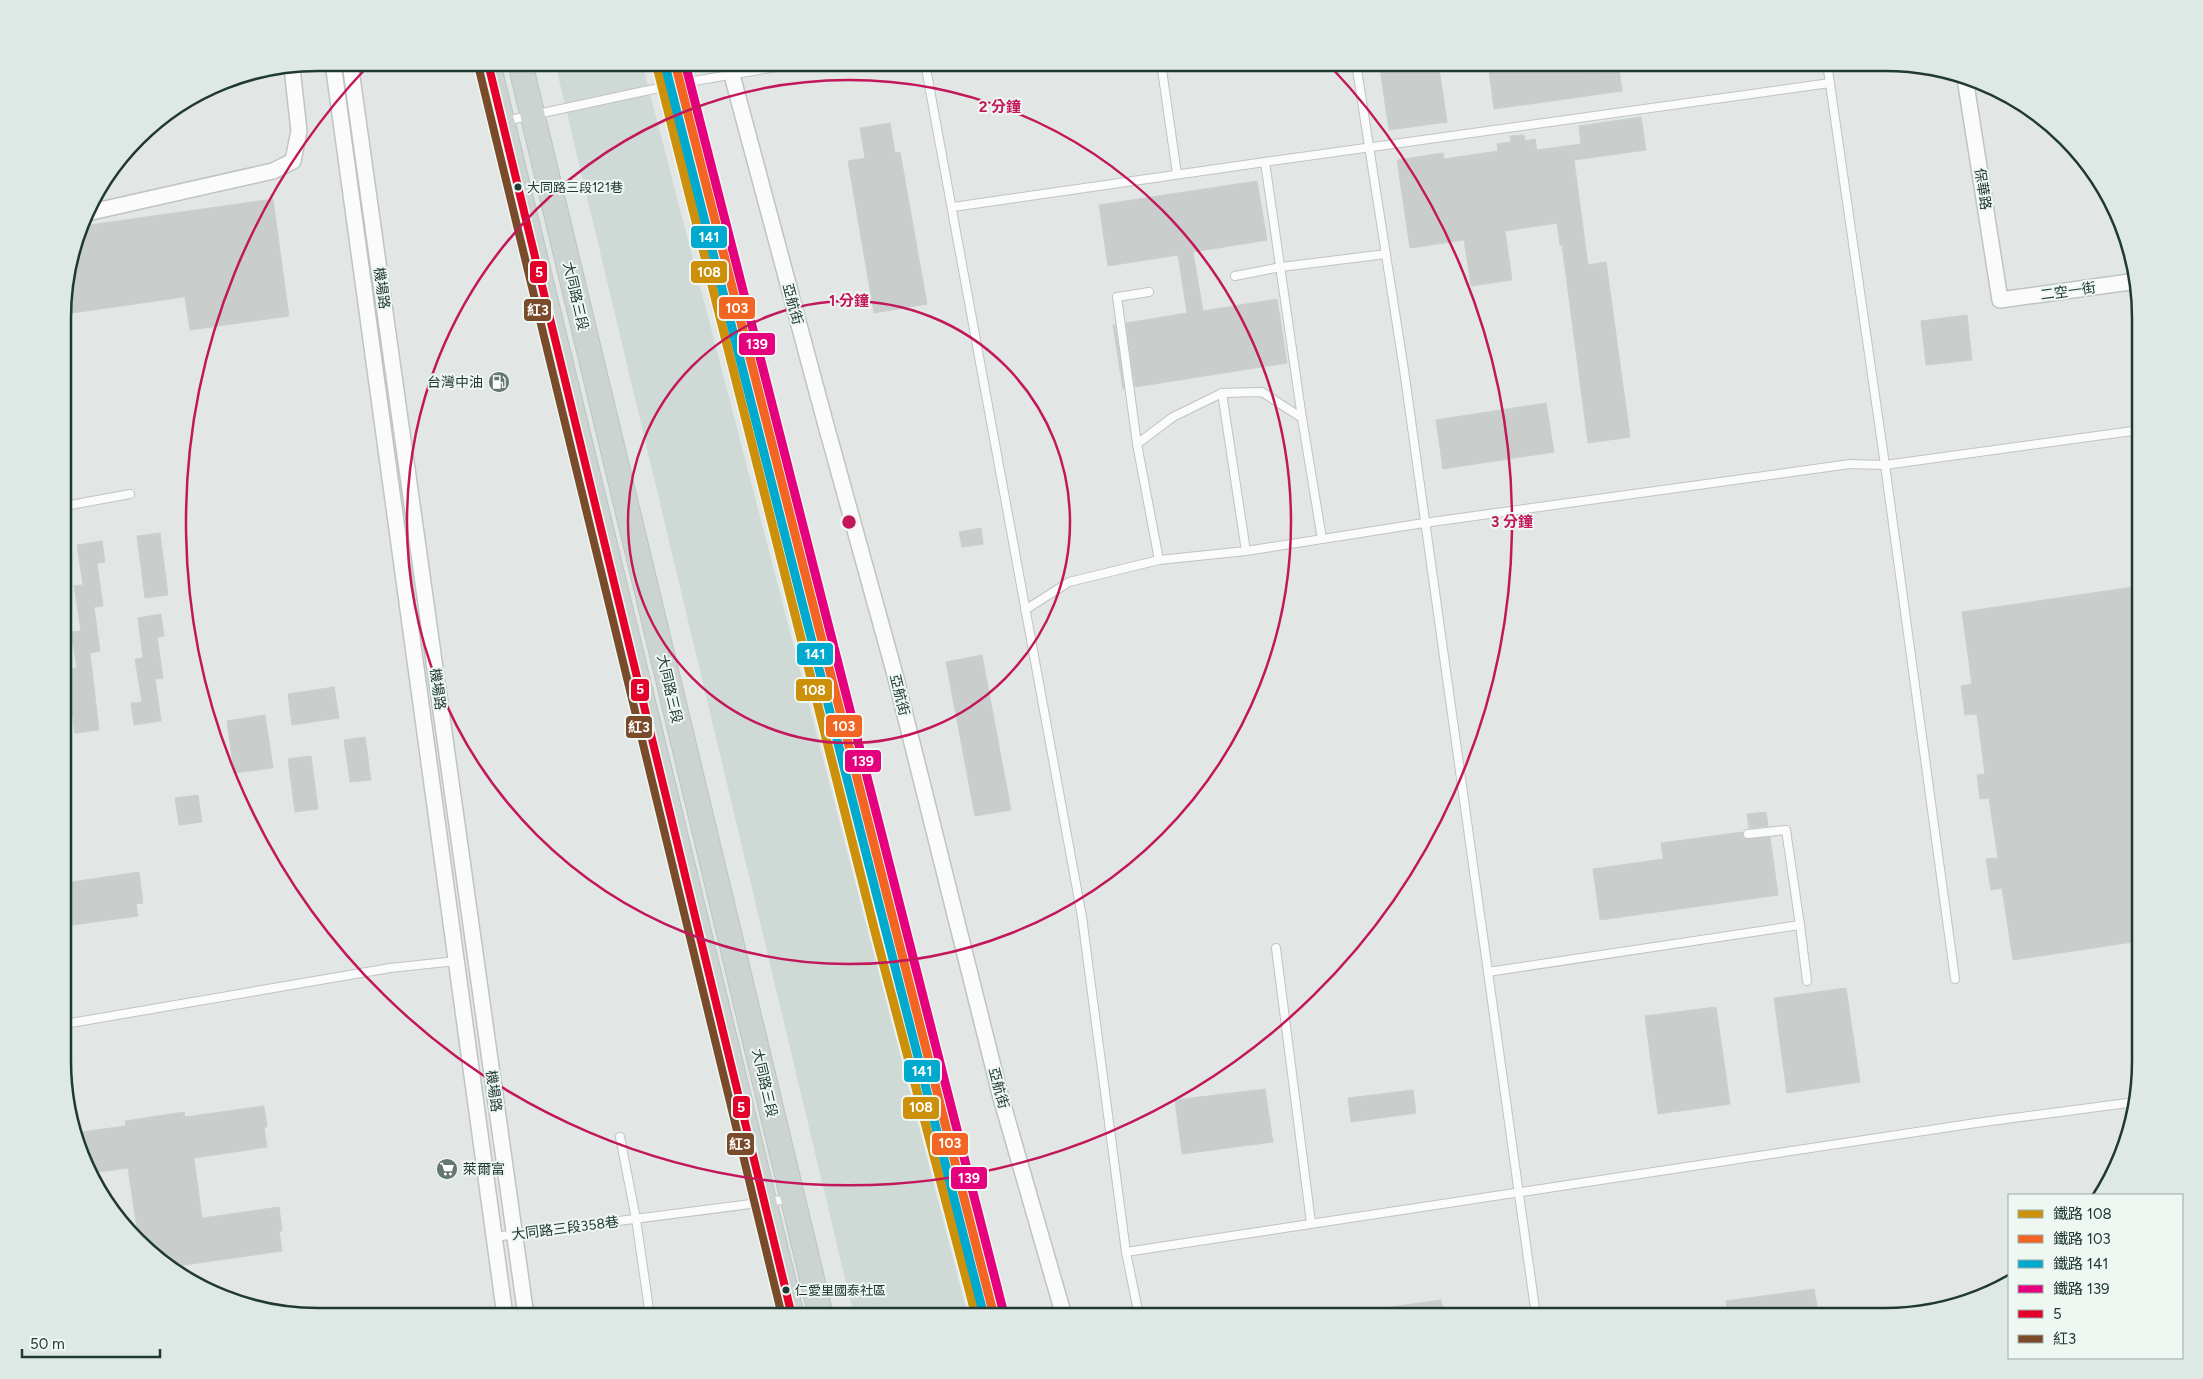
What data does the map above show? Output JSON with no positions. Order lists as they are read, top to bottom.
{
  "streets": {
    "main road": ["大同路三段"],
    "street": [
      "保華路",
      "機場路",
      "二空一街",
      "亞航街"
    ],
    "lane": ["大同路三段358巷"]
  },
  "crossings": [
    ["保華路", "二空一街"],
    ["機場路", "大同路三段358巷"],
    ["大同路三段", "大同路三段358巷"]
  ],
  "places": {
    "other": ["大同路三段121巷", "仁愛里國泰社區"],
    "fuel station": ["台灣中油"],
    "supermarket": ["萊爾富"]
  },
  "lines": [
    "rail line 108",
    "rail line 103",
    "rail line 141",
    "rail line 139",
    "transit line 5",
    "transit line 紅3"
  ],
  "legend": [
    "鐵路 108",
    "鐵路 103",
    "鐵路 141",
    "鐵路 139",
    "5",
    "紅3"
  ],
  "scale_bar": "50 m",
  "rings": ["2 分鐘", "1 分鐘", "3 分鐘"]
}
